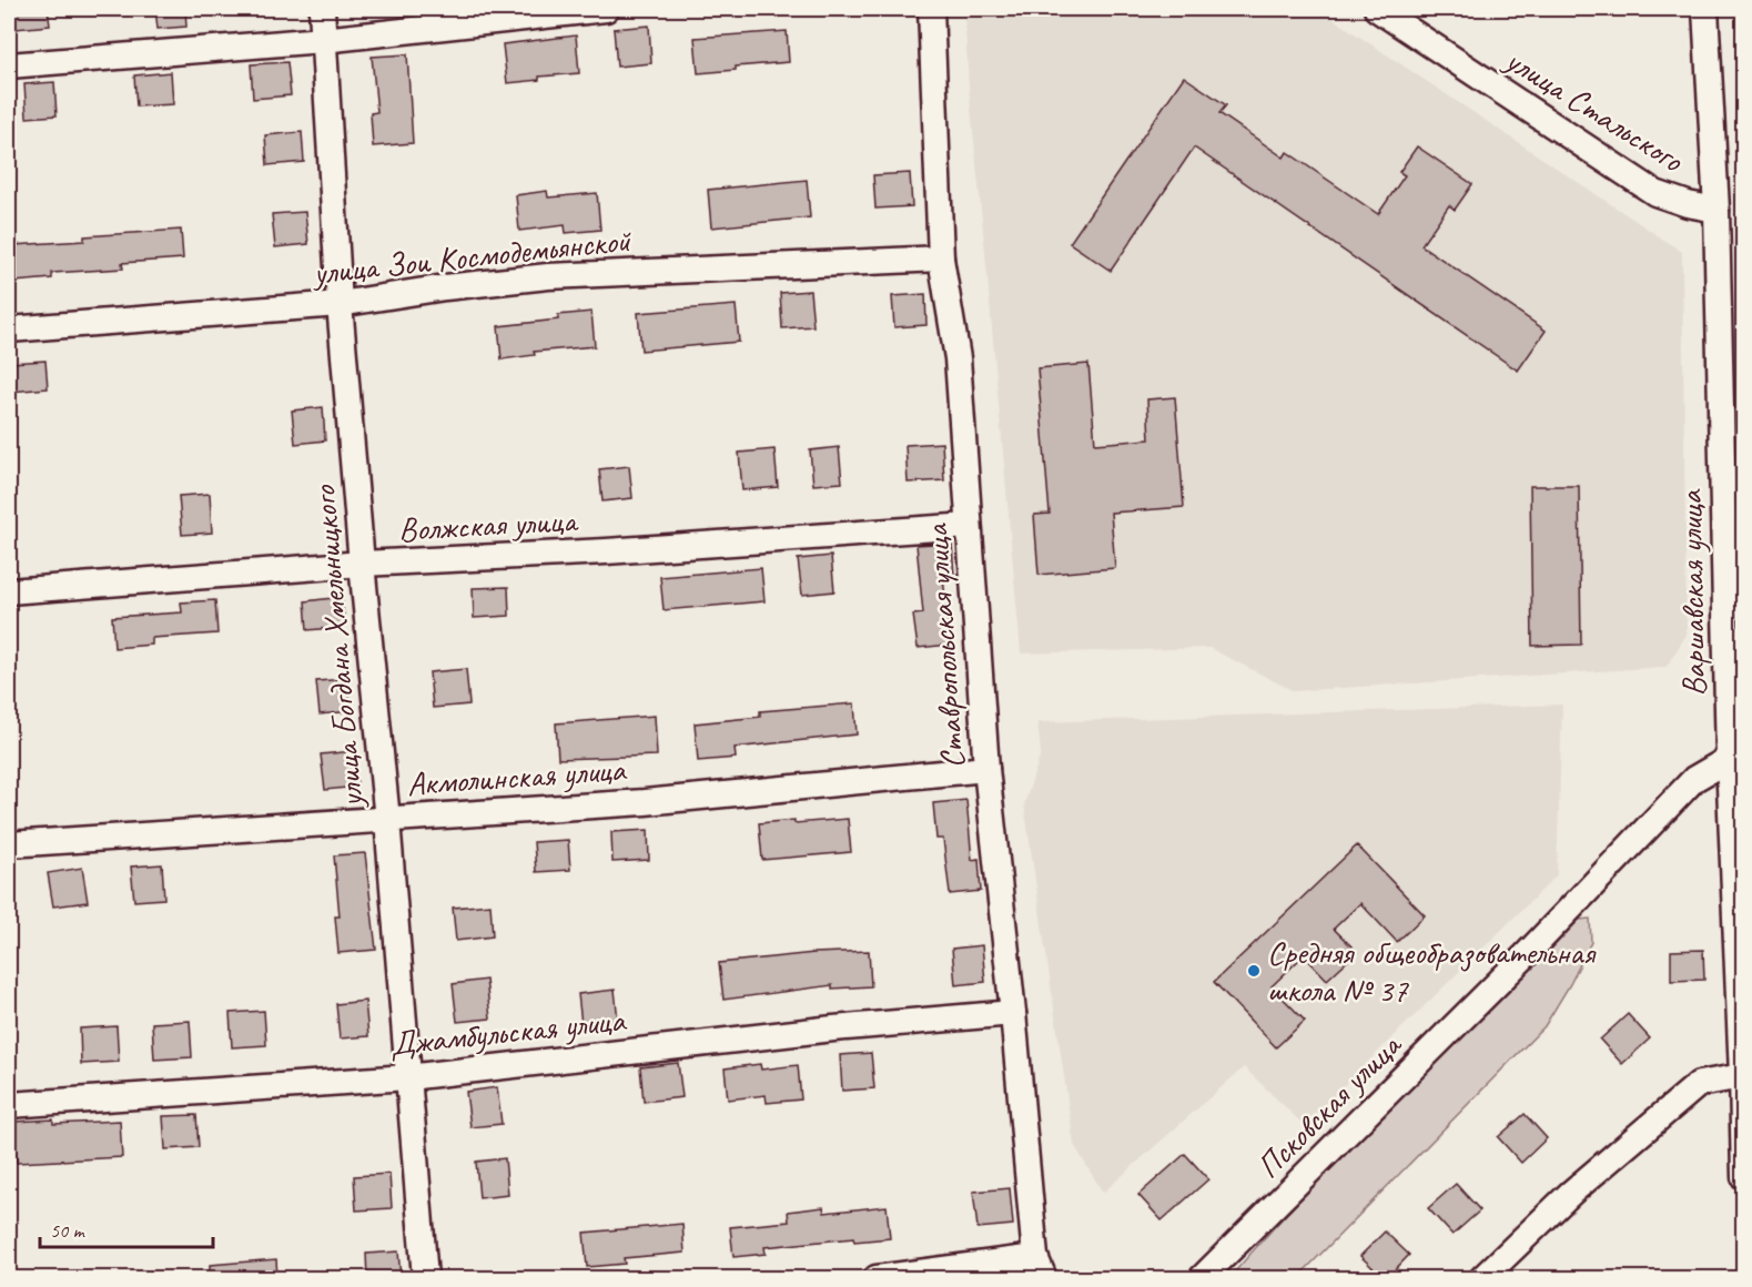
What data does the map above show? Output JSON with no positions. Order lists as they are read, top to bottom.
{
  "streets": {
    "street": [
      "улица Стальского",
      "улица Зои Космодемьянской",
      "Волжская улица",
      "Варшавская улица",
      "улица Богдана Хмельницкого",
      "Ставропольская улица",
      "Акмолинская улица",
      "Джамбульская улица",
      "Псковская улица"
    ]
  },
  "crossings": [
    ["улица Стальского", "Варшавская улица"],
    ["улица Зои Космодемьянской", "улица Богдана Хмельницкого"],
    ["улица Зои Космодемьянской", "Ставропольская улица"],
    ["Волжская улица", "улица Богдана Хмельницкого"],
    ["Волжская улица", "Ставропольская улица"],
    ["Варшавская улица", "Псковская улица"],
    ["улица Богдана Хмельницкого", "Акмолинская улица"],
    ["улица Богдана Хмельницкого", "Джамбульская улица"],
    ["Ставропольская улица", "Акмолинская улица"],
    ["Ставропольская улица", "Джамбульская улица"]
  ],
  "places": ["Средняя общеобразовательная школа № 37"],
  "scale_bar": "50 m"
}
